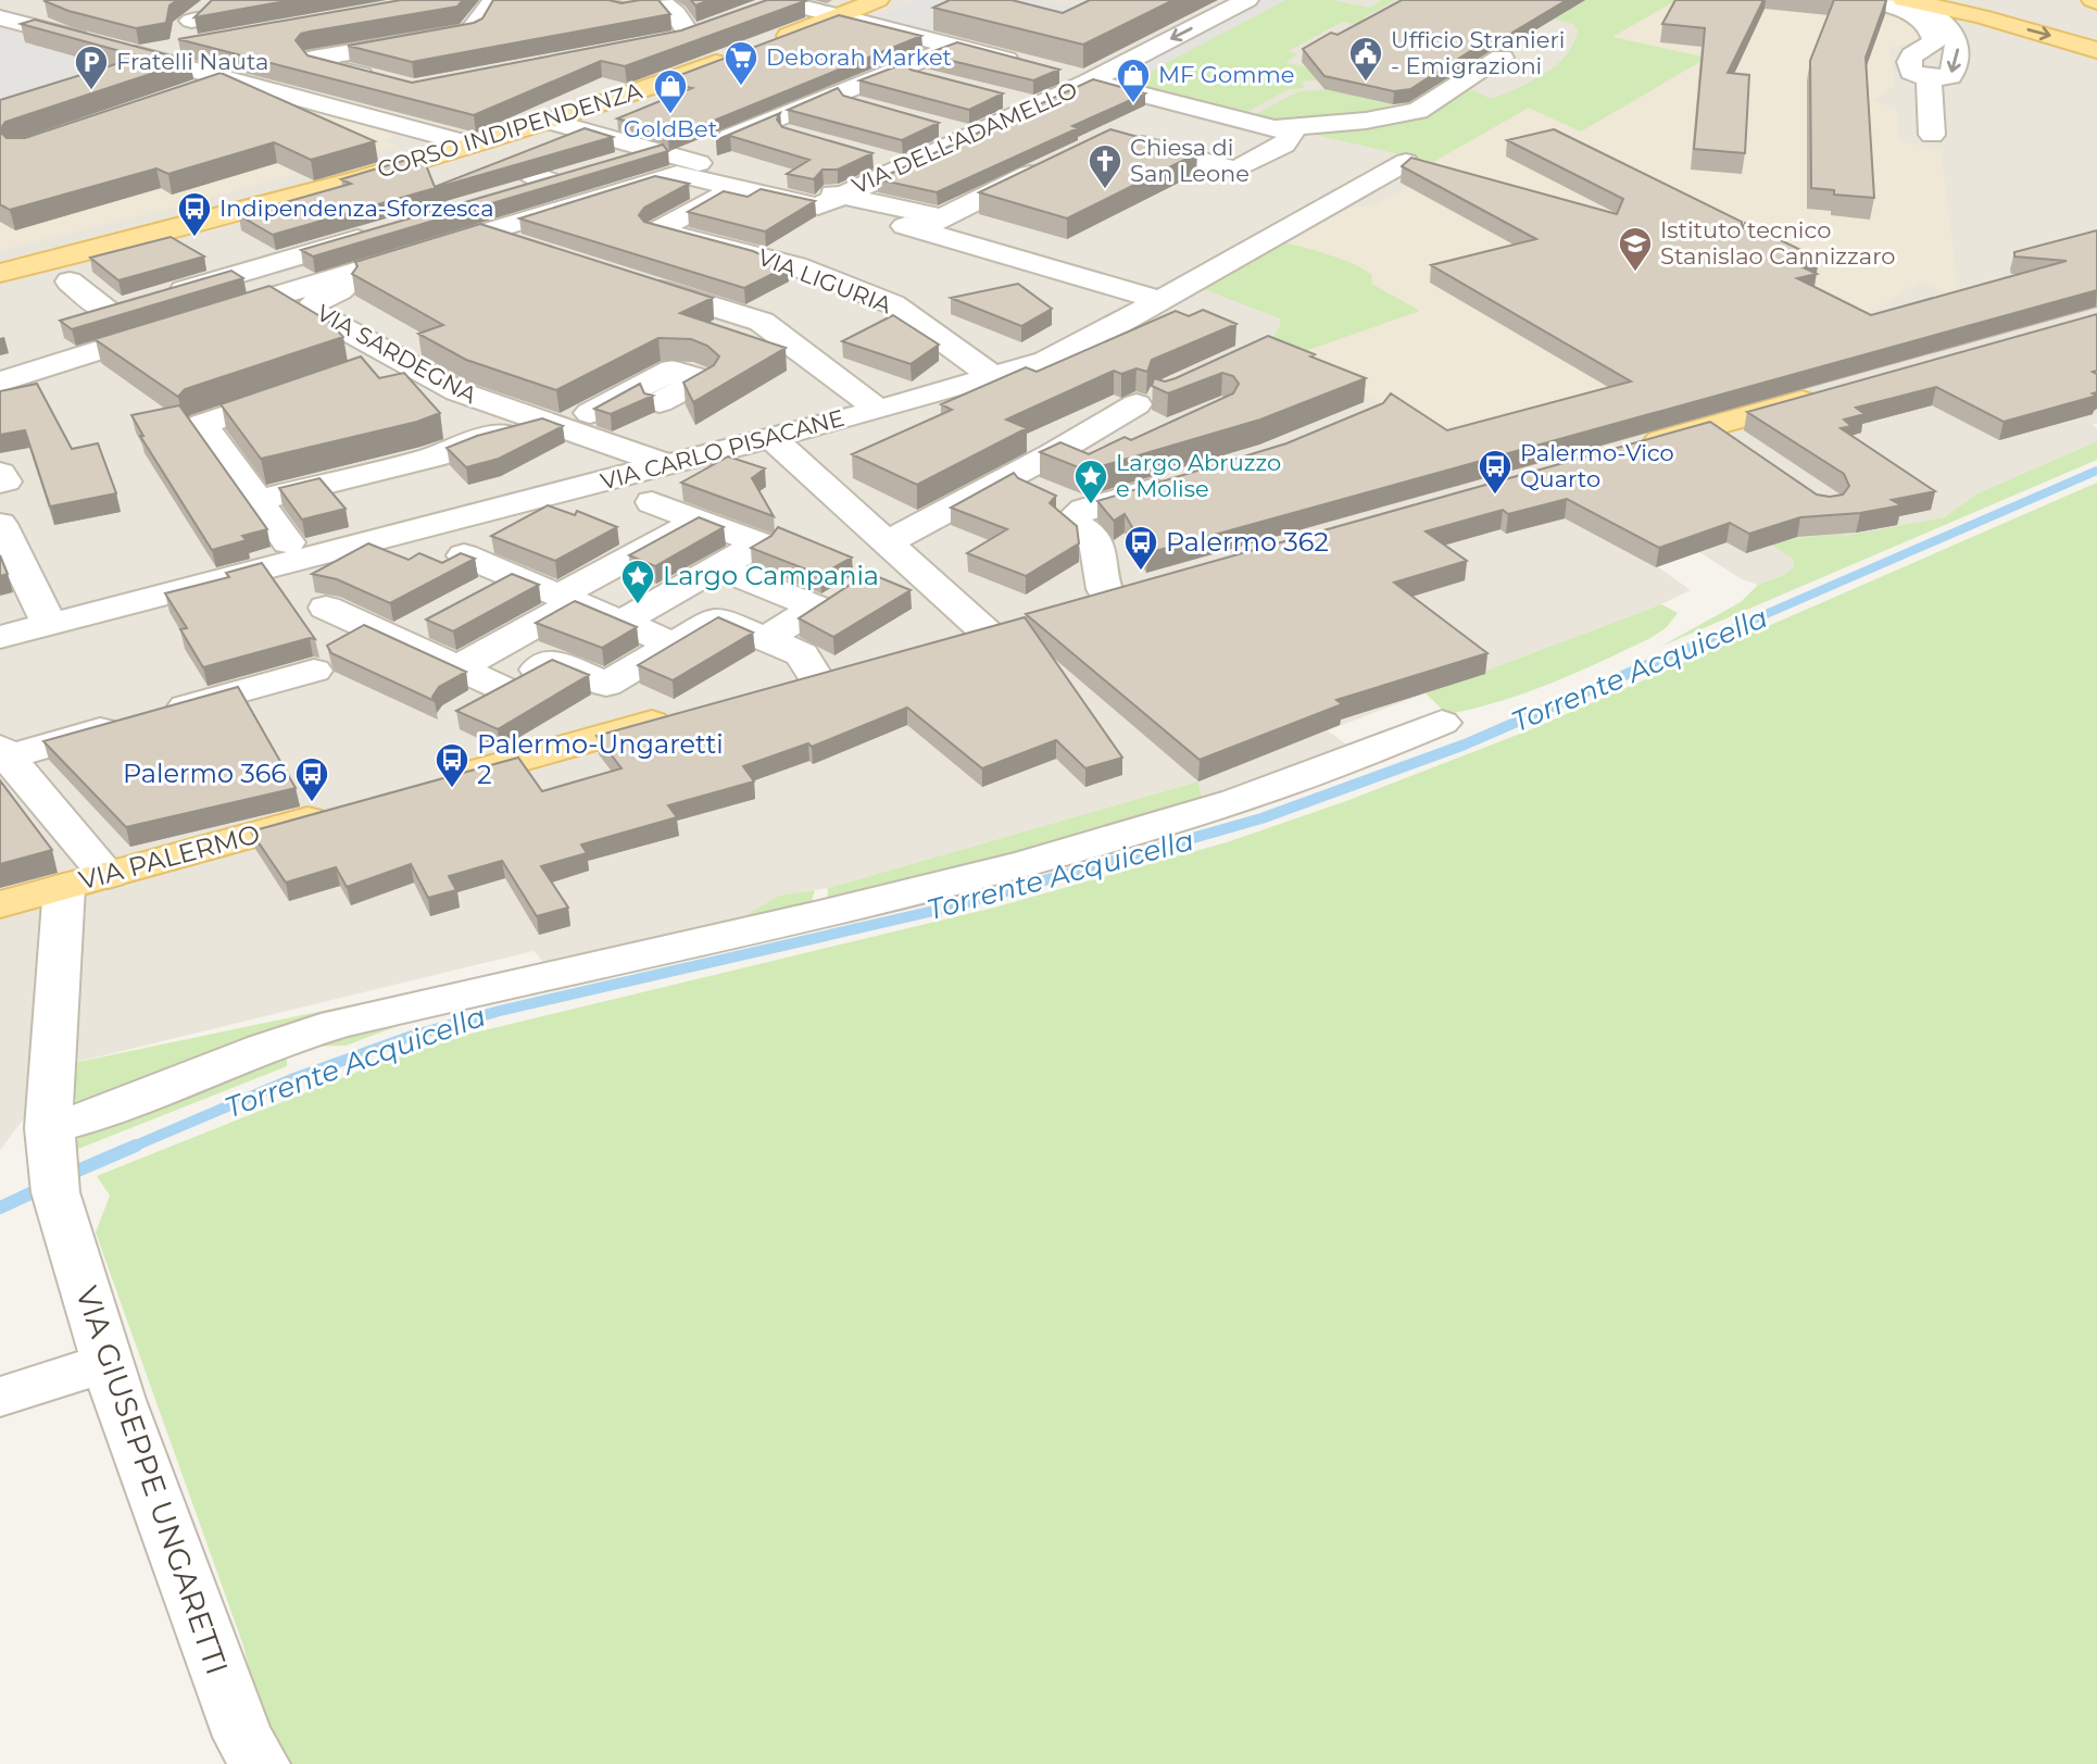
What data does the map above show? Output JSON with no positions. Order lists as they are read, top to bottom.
{
  "streets": {
    "main road": ["CORSO INDIPENDENZA", "VIA PALERMO"],
    "street": [
      "VIA DELL'ADAMELLO",
      "VIA LIGURIA",
      "VIA SARDEGNA",
      "VIA CARLO PISACANE",
      "VIA GIUSEPPE UNGARETTI"
    ]
  },
  "crossings": [
    ["VIA LIGURIA", "VIA CARLO PISACANE"],
    ["VIA SARDEGNA", "VIA CARLO PISACANE"],
    ["VIA PALERMO", "VIA GIUSEPPE UNGARETTI"]
  ],
  "water": ["Torrente Acquicella"],
  "places": {
    "public building": ["Ufficio Stranieri - Emigrazioni"],
    "supermarket": ["Deborah Market"],
    "parking": ["Fratelli Nauta"],
    "shop": ["MF Gomme", "GoldBet"],
    "church": ["Chiesa di San Leone"],
    "bus stop": [
      "Indipendenza-Sforzesca",
      "Palermo-Vico Quarto",
      "Palermo 362",
      "Palermo-Ungaretti 2",
      "Palermo 366"
    ],
    "school or university": ["Istituto tecnico Stanislao Cannizzaro"],
    "place": ["Largo Abruzzo e Molise", "Largo Campania"]
  }
}
